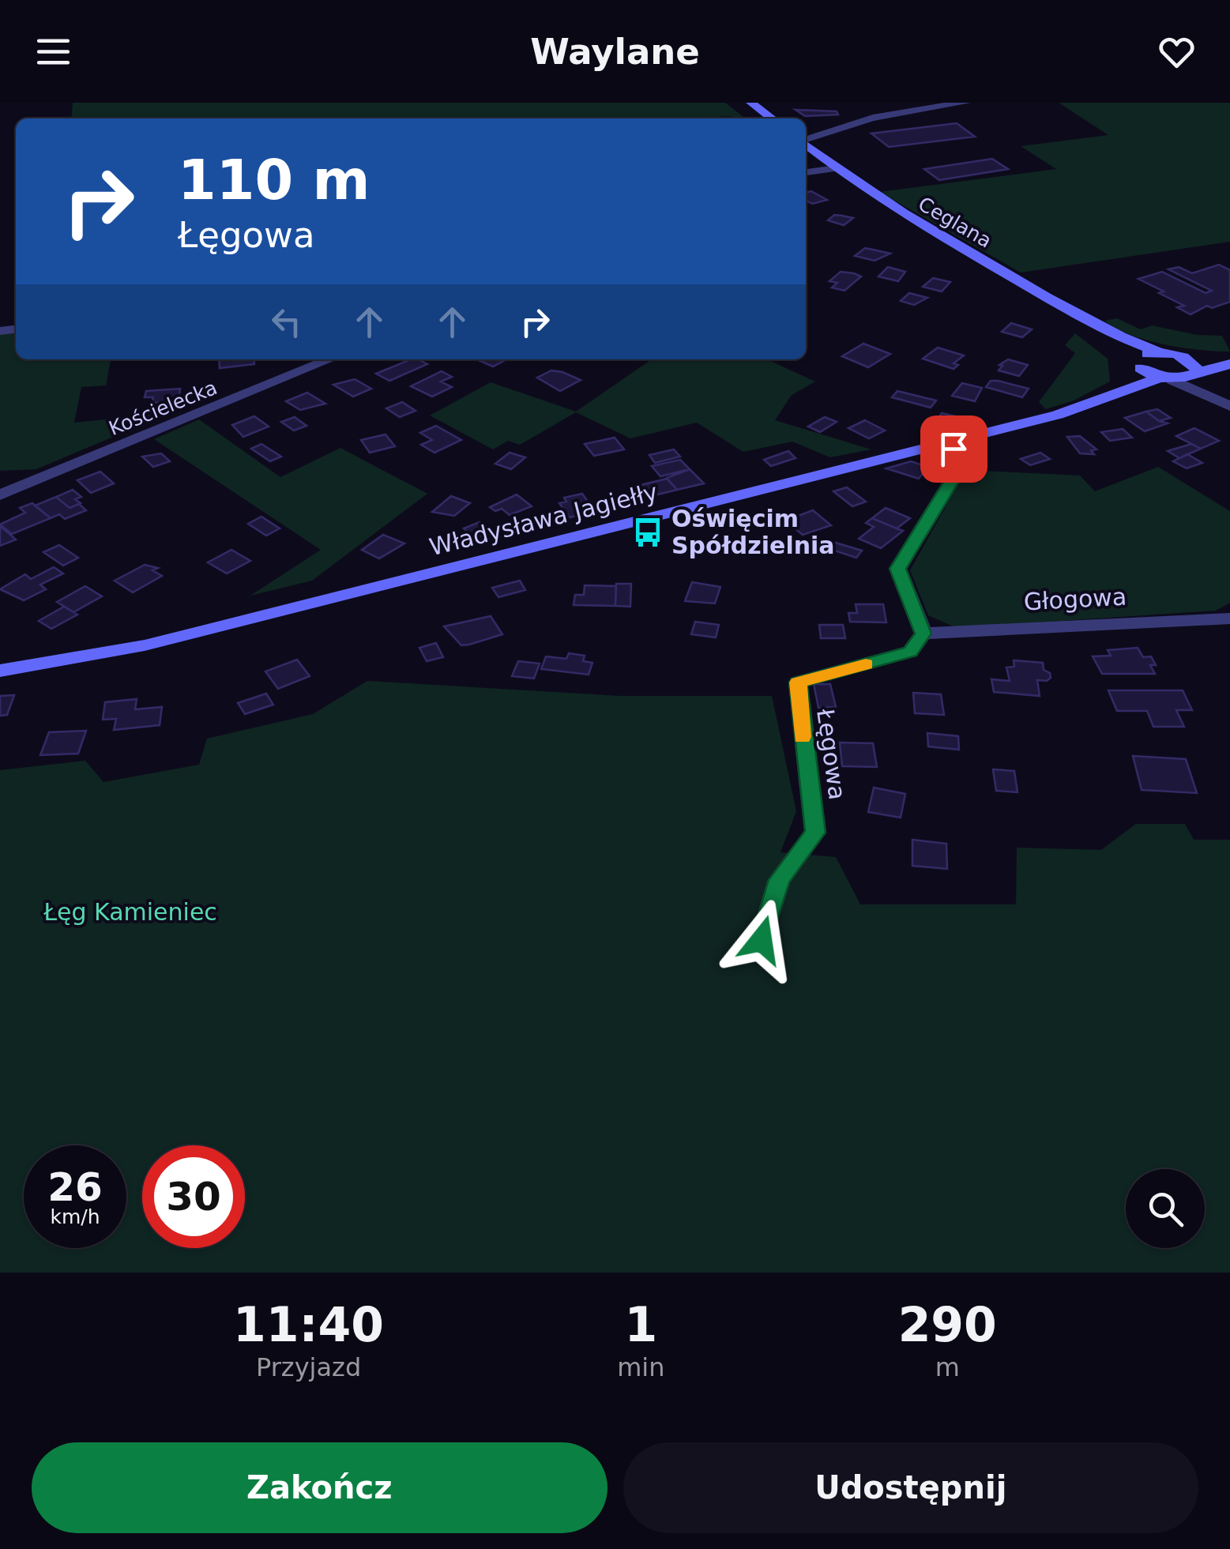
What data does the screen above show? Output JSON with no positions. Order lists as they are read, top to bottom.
{
  "streets": {
    "street": [
      "Ceglana",
      "Kościelecka",
      "Władysława Jagiełły",
      "Głogowa",
      "Łęgowa"
    ]
  },
  "crossings": [
    ["Ceglana", "Władysława Jagiełły"],
    ["Głogowa", "Łęgowa"]
  ],
  "parks": ["Łęg Kamieniec"],
  "places": {
    "bus stop": ["Oświęcim Spółdzielnia"]
  },
  "page": {
    "header": "Waylane",
    "turn": ["110 m", "Łęgowa"],
    "speed": "26 km/h",
    "limit": "30",
    "eta": [
      "11:40",
      "Przyjazd",
      "1",
      "min",
      "290",
      "m"
    ],
    "buttons": ["Zakończ", "Udostępnij"]
  }
}
